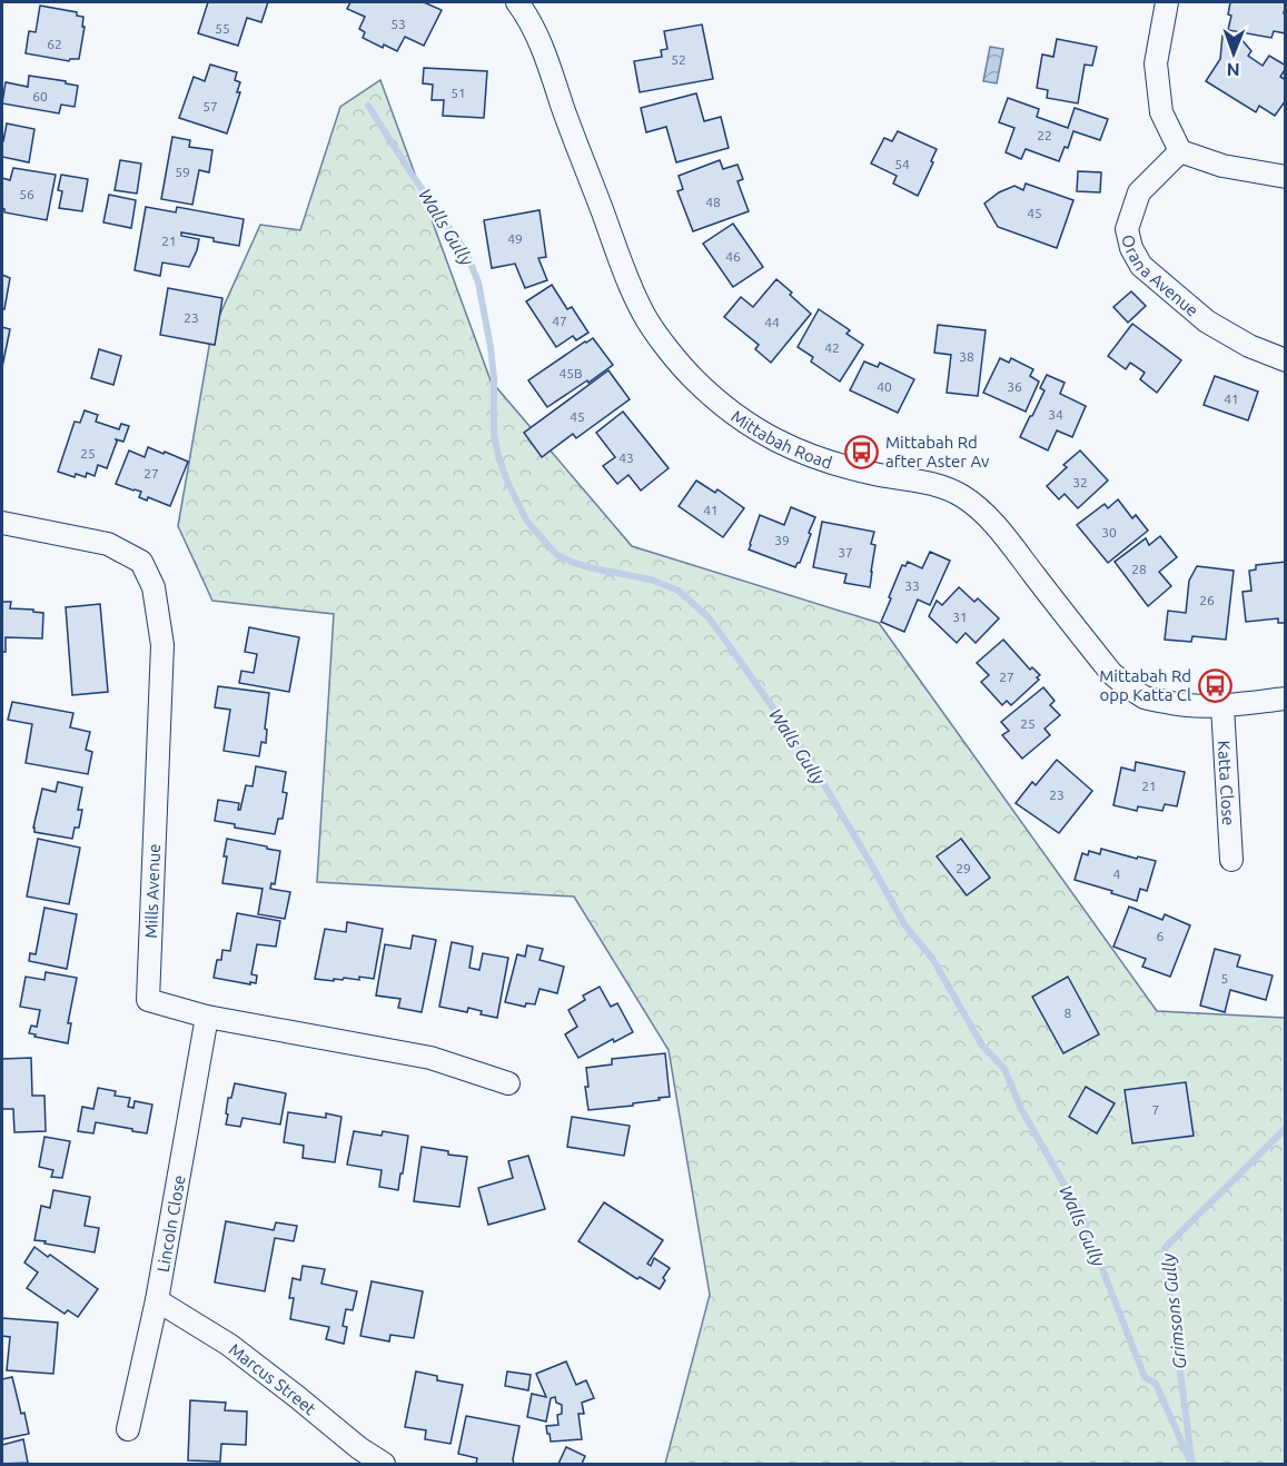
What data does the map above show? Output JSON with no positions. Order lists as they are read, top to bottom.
{
  "streets": {
    "street": [
      "Orana Avenue",
      "Mittabah Road",
      "Katta Close",
      "Mills Avenue",
      "Lincoln Close",
      "Marcus Street"
    ]
  },
  "crossings": [
    ["Mittabah Road", "Katta Close"],
    ["Mills Avenue", "Lincoln Close"],
    ["Lincoln Close", "Marcus Street"]
  ],
  "water": ["Walls Gully", "Grimsons Gully"],
  "places": {
    "bus stop": ["Mittabah Rd after Aster Av", "Mittabah Rd opp Katta Cl"]
  },
  "house_numbers": [
    "53",
    "55",
    "62",
    "52",
    "51",
    "60",
    "57",
    "22",
    "54",
    "59",
    "56",
    "48",
    "45",
    "49",
    "21",
    "46",
    "23",
    "47",
    "44",
    "42",
    "38",
    "45B",
    "40",
    "36",
    "41",
    "34",
    "45",
    "25",
    "43",
    "27",
    "32",
    "41",
    "30",
    "39",
    "37",
    "28",
    "33",
    "26",
    "31",
    "27",
    "25",
    "21",
    "23",
    "29",
    "4",
    "6",
    "5",
    "8",
    "7"
  ],
  "north": "bottom"
}
